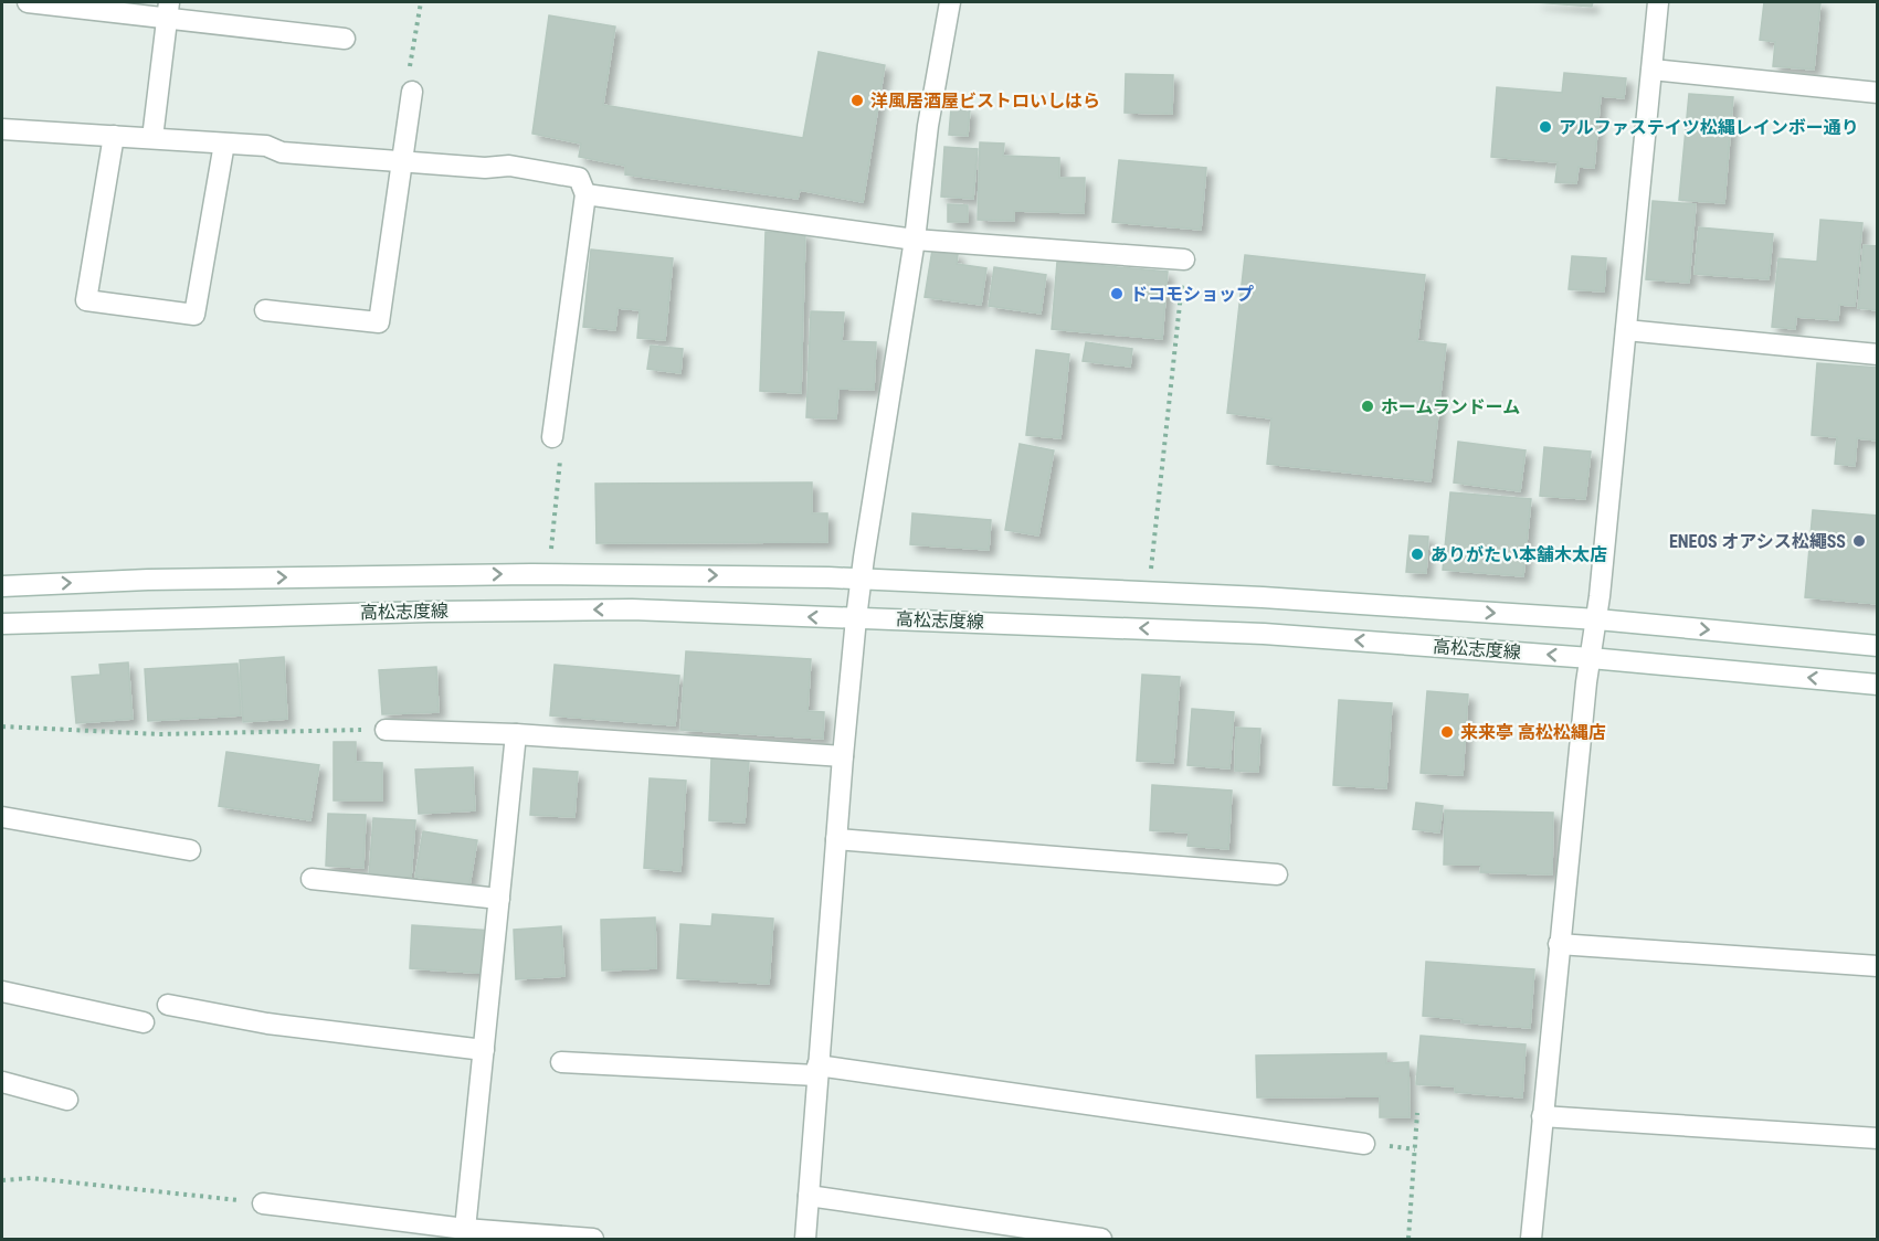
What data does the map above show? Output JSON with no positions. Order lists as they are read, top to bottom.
{
  "streets": {
    "street": ["高松志度線"]
  },
  "places": [
    "洋風居酒屋ビストロいしはら",
    "アルファステイツ松縄レインボー通り",
    "ドコモショップ",
    "ホームランドーム",
    "ENEOS オアシス松繩SS",
    "ありがたい本舗木太店",
    "来来亭 高松松縄店"
  ]
}
